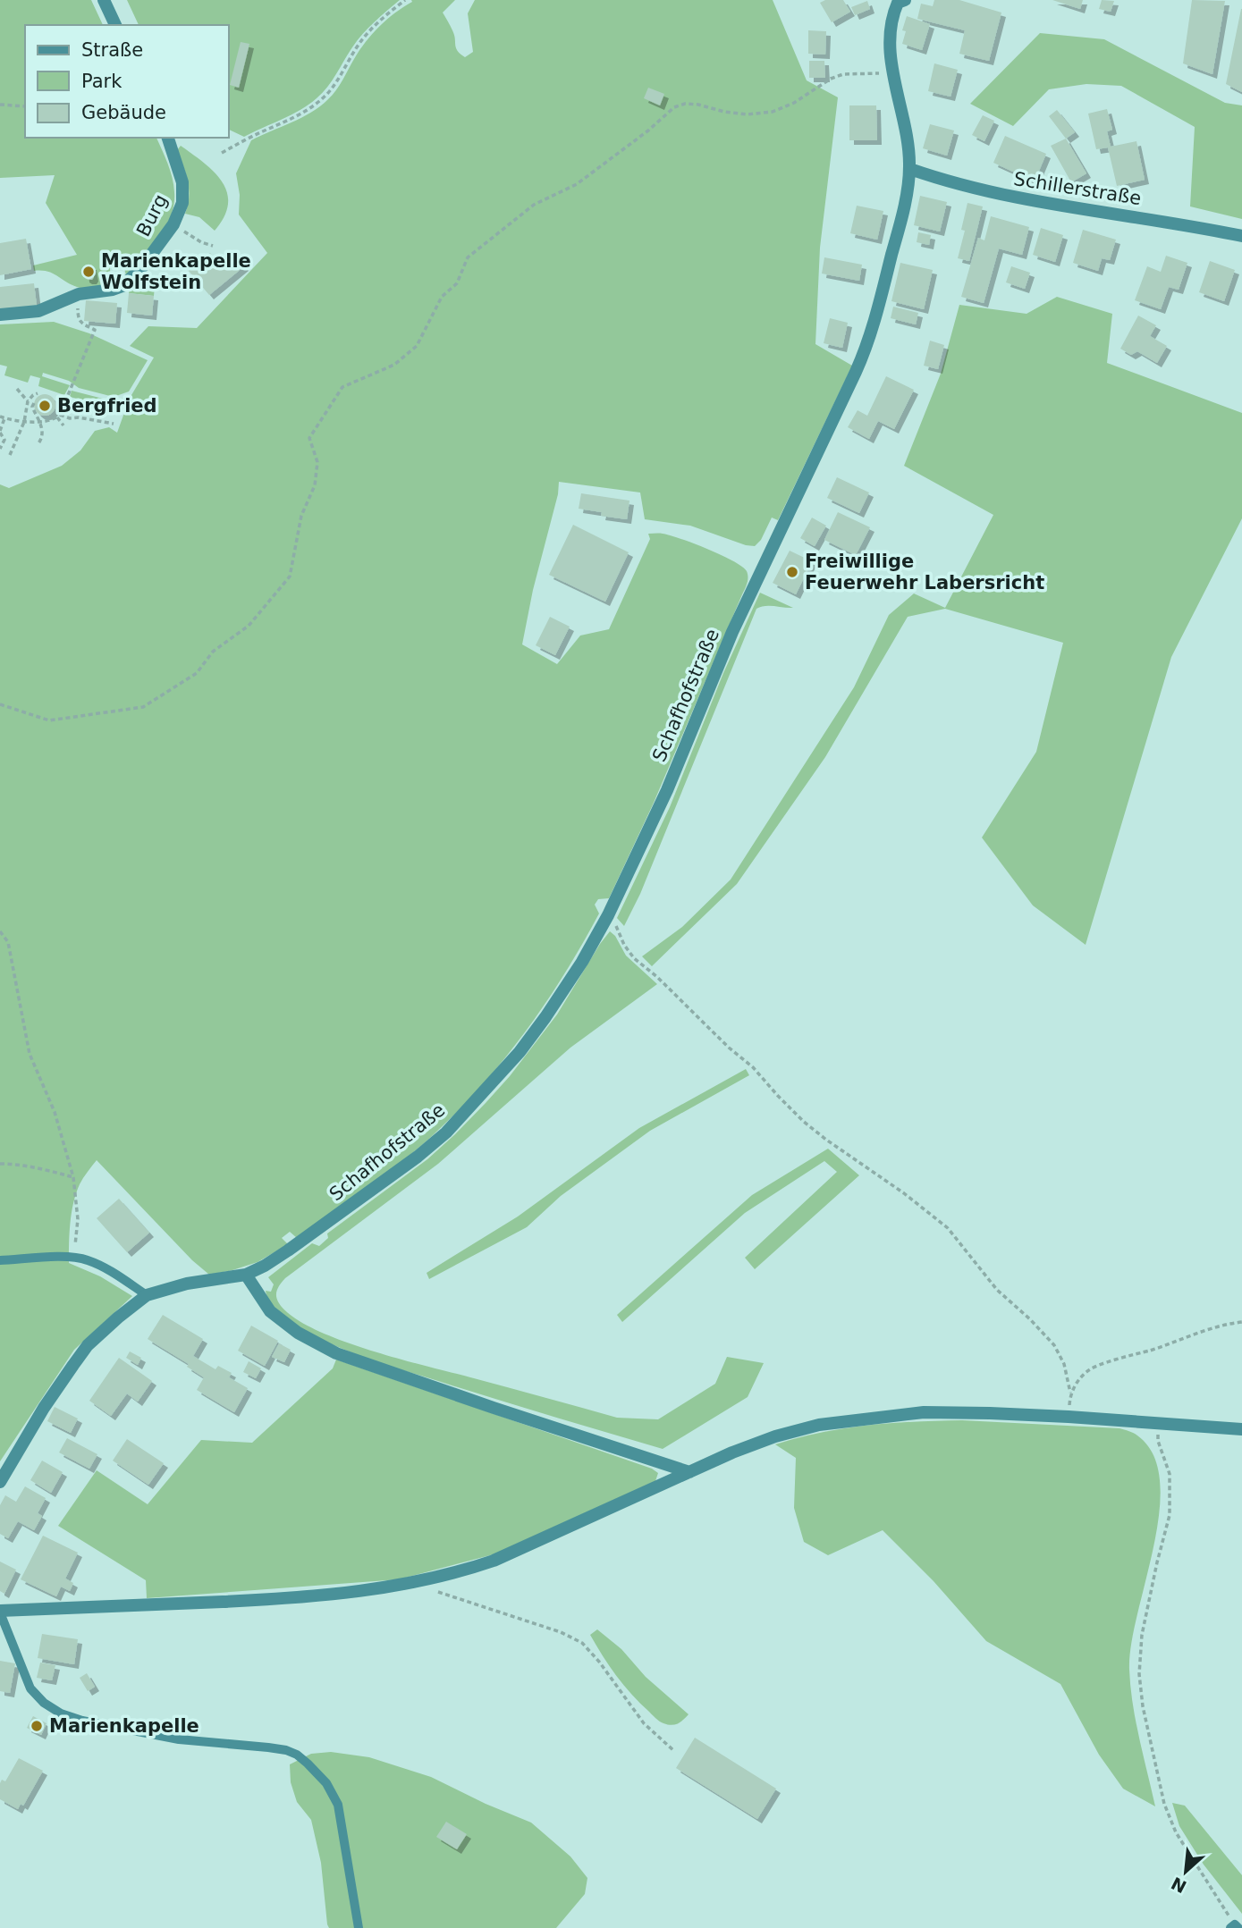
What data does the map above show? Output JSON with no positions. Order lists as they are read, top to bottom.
{
  "streets": {
    "street": ["Schillerstraße", "Burg", "Schafhofstraße"]
  },
  "crossings": [
    ["Schillerstraße", "Schafhofstraße"]
  ],
  "places": [
    "Marienkapelle Wolfstein",
    "Bergfried",
    "Freiwillige Feuerwehr Labersricht",
    "Marienkapelle"
  ],
  "legend": ["Straße", "Park", "Gebäude"],
  "north": "bottom left"
}
